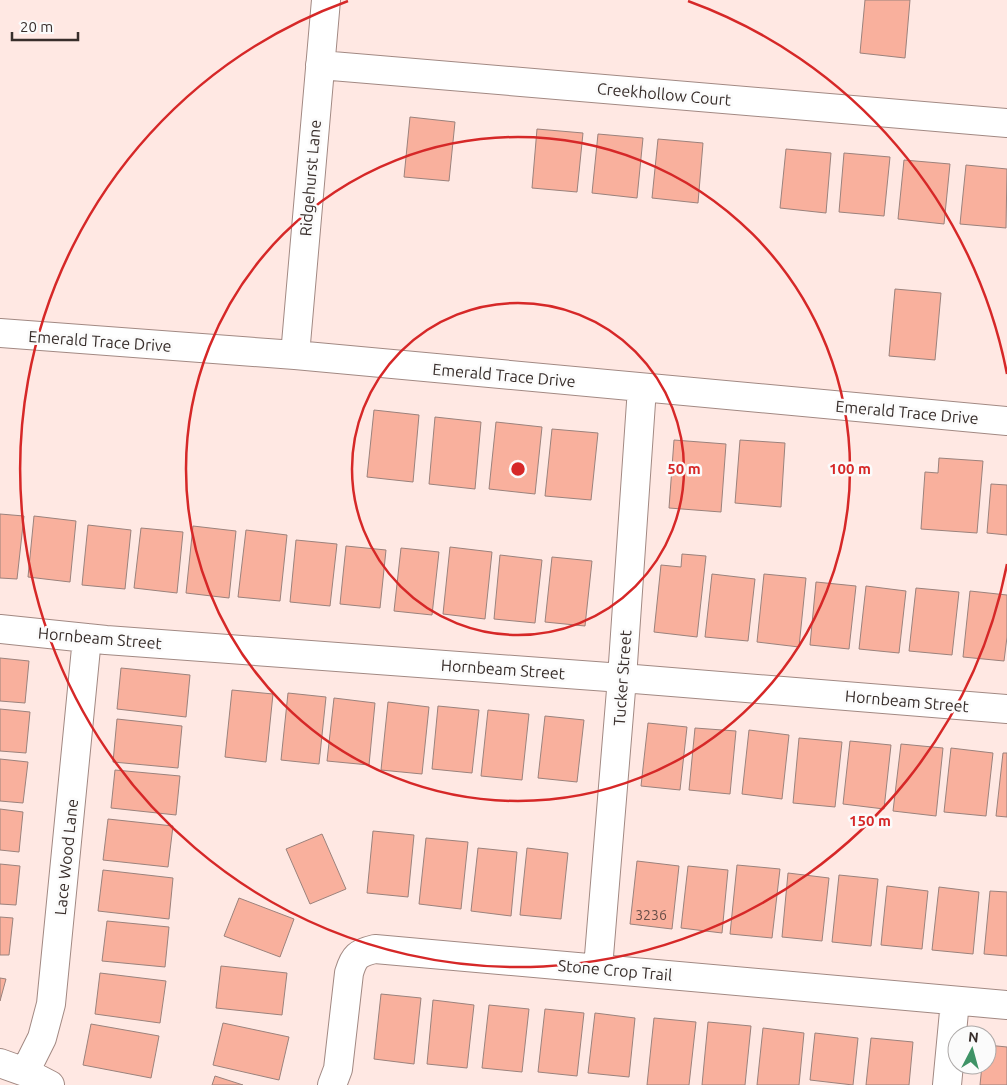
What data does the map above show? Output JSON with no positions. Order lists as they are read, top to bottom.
{
  "streets": {
    "street": [
      "Creekhollow Court",
      "Ridgehurst Lane",
      "Emerald Trace Drive",
      "Hornbeam Street",
      "Tucker Street",
      "Lace Wood Lane",
      "Stone Crop Trail"
    ]
  },
  "crossings": [
    ["Creekhollow Court", "Ridgehurst Lane"],
    ["Ridgehurst Lane", "Emerald Trace Drive"],
    ["Emerald Trace Drive", "Tucker Street"],
    ["Hornbeam Street", "Tucker Street"],
    ["Hornbeam Street", "Lace Wood Lane"],
    ["Tucker Street", "Stone Crop Trail"]
  ],
  "house_numbers": ["3236"],
  "scale_bar": "20 m",
  "north": "top",
  "rings": ["50 m", "100 m", "150 m"]
}
